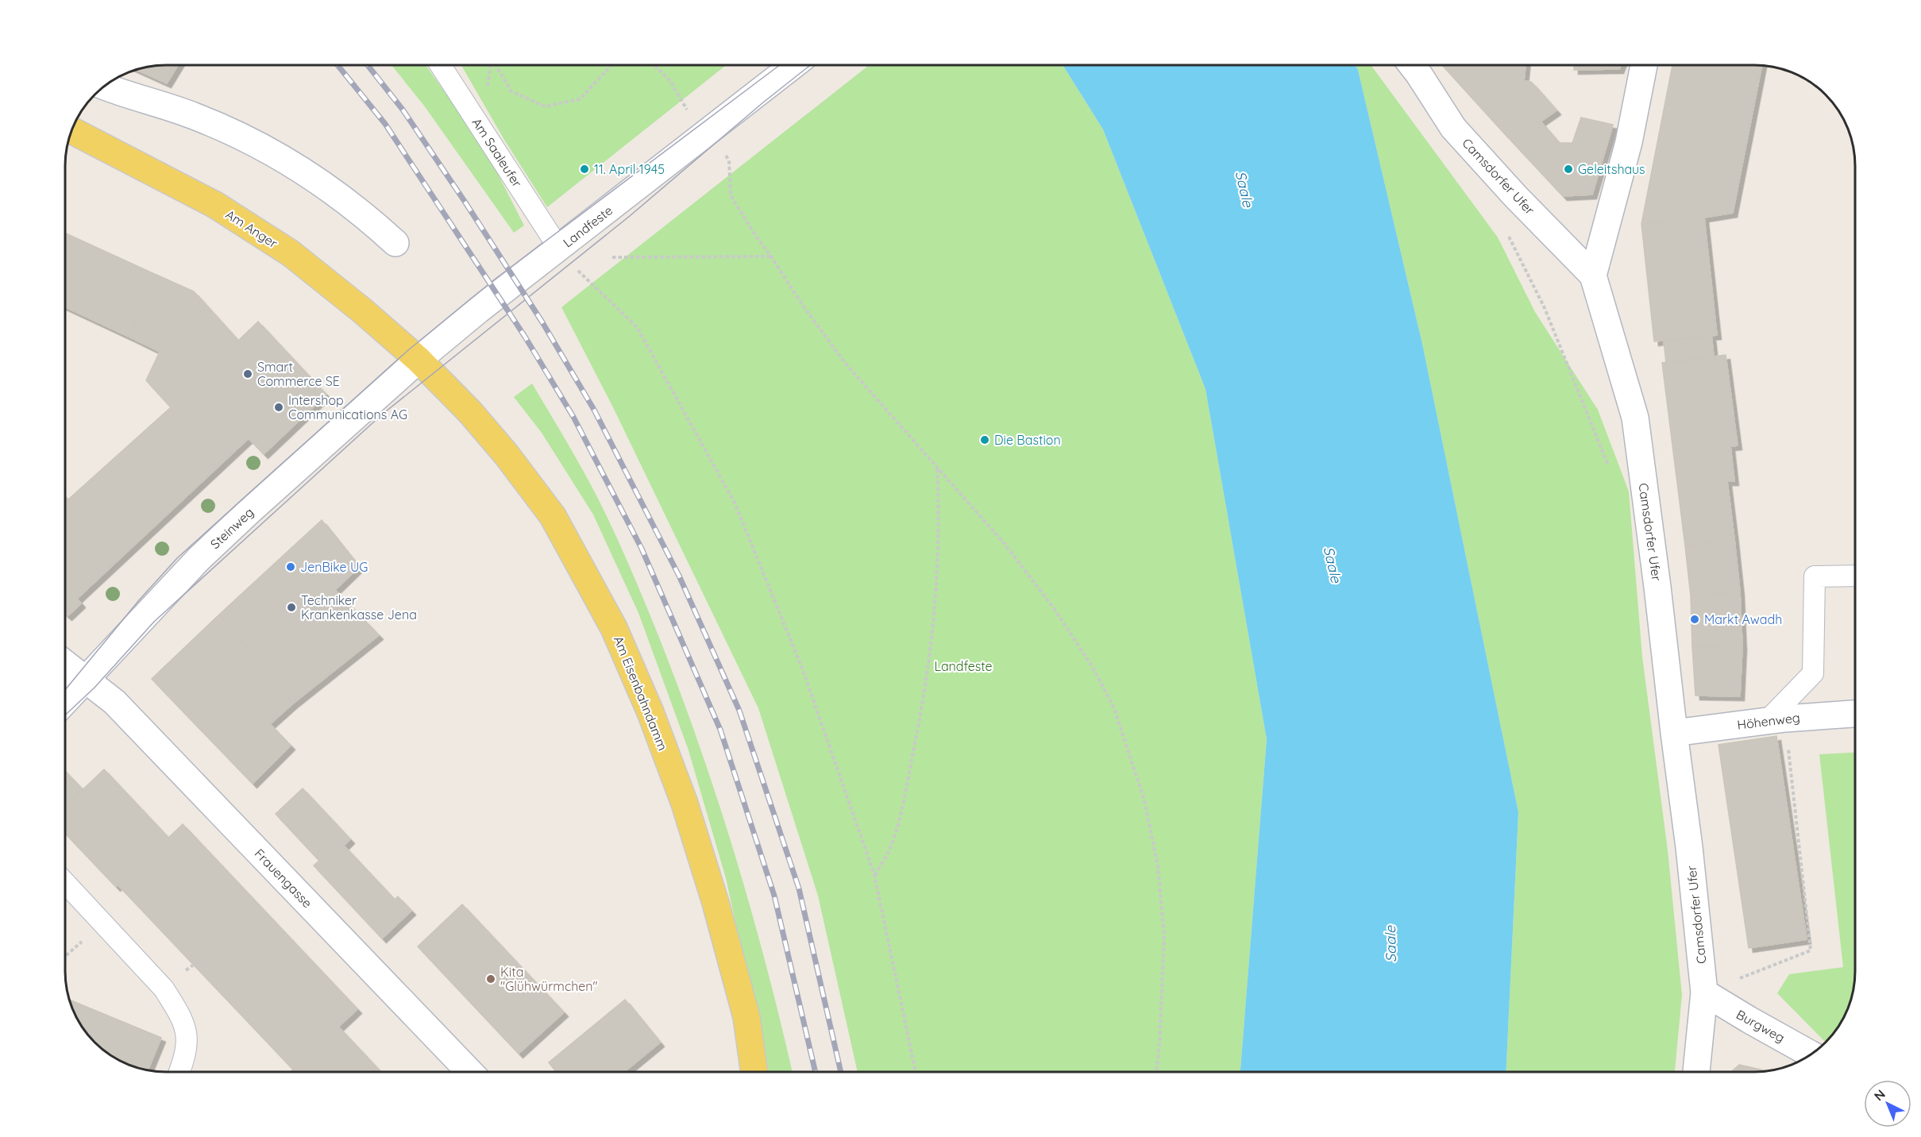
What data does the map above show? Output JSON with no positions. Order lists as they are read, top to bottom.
{
  "streets": {
    "main road": ["Am Anger", "Am Eisenbahndamm"],
    "street": [
      "Camsdorfer Ufer",
      "Landfeste",
      "Steinweg",
      "Höhenweg",
      "Frauengasse",
      "Burgweg"
    ],
    "lane": ["Am Saaleufer"]
  },
  "crossings": [
    ["Am Saaleufer", "Landfeste"],
    ["Camsdorfer Ufer", "Höhenweg"],
    ["Camsdorfer Ufer", "Burgweg"],
    ["Landfeste", "Am Anger"],
    ["Landfeste", "Steinweg"],
    ["Landfeste", "Am Eisenbahndamm"],
    ["Am Anger", "Steinweg"],
    ["Am Anger", "Am Eisenbahndamm"],
    ["Steinweg", "Am Eisenbahndamm"],
    ["Steinweg", "Frauengasse"]
  ],
  "water": ["Saale"],
  "parks": ["Landfeste"],
  "places": [
    "11. April 1945",
    "Geleitshaus",
    "Smart Commerce SE",
    "Intershop Communications AG",
    "Die Bastion",
    "JenBike UG",
    "Techniker Krankenkasse Jena",
    "Markt Awadh",
    "Kita \"Glühwürmchen\""
  ],
  "north": "top left"
}
